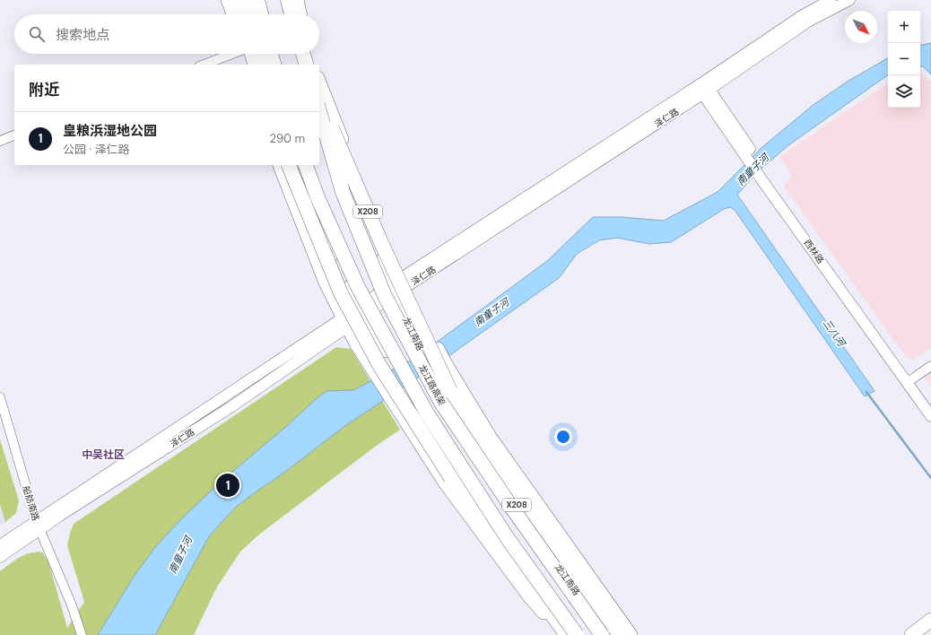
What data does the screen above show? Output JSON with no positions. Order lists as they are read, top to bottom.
{
  "streets": {
    "highway": ["龙江路高架"],
    "main road": ["X208", "龙江南路"],
    "street": ["泽仁路", "西林路", "船舫南路"]
  },
  "crossings": [
    ["泽仁路", "西林路"],
    ["泽仁路", "龙江南路"],
    ["泽仁路", "船舫南路"]
  ],
  "districts": ["中吴社区"],
  "water": ["南童子河", "三八河"],
  "north": "bottom right",
  "page": {
    "map_buttons": ["+", "−"],
    "search": "搜索地点",
    "heading": "附近",
    "list": [
      {
        "mark": "1",
        "name": "皇粮浜湿地公园",
        "note": "公园 · 泽仁路",
        "value": "290 m"
      }
    ],
    "pins": "1"
  }
}
